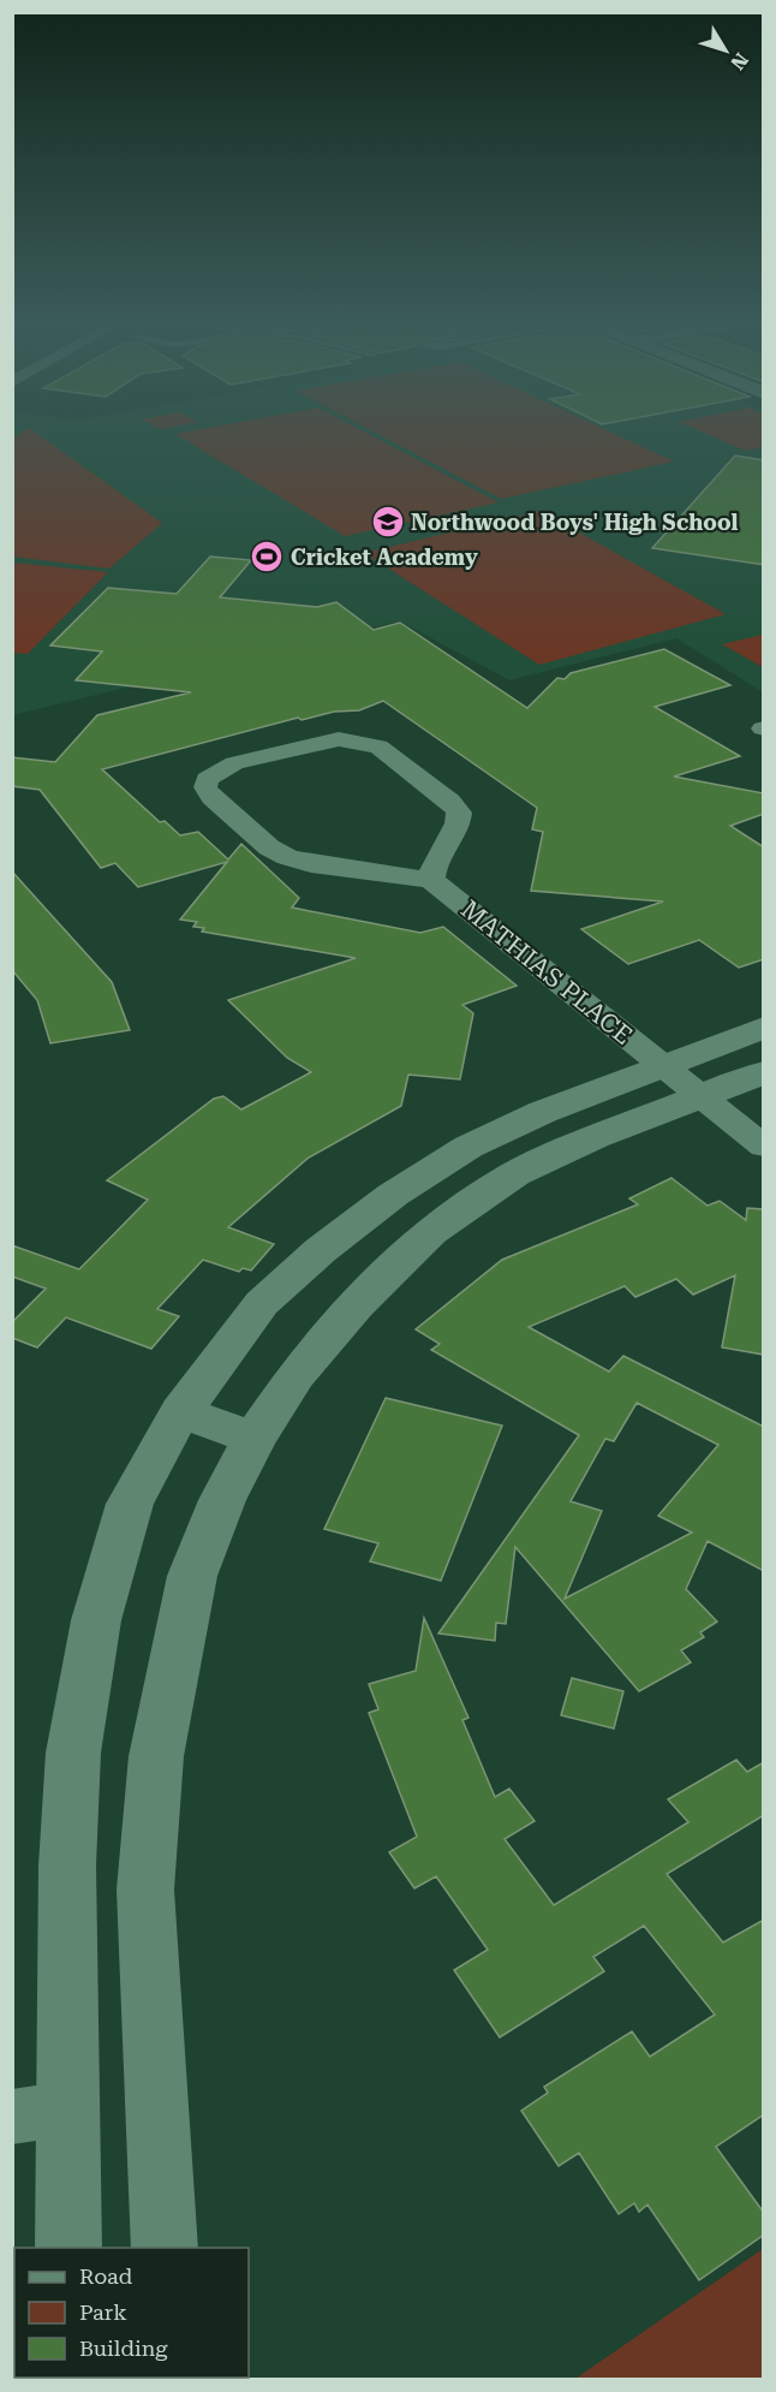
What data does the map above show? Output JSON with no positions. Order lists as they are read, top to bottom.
{
  "streets": {
    "street": ["MATHIAS PLACE"]
  },
  "places": {
    "school or university": ["Northwood Boys' High School"],
    "sports": ["Cricket Academy"]
  },
  "legend": ["Road", "Park", "Building"],
  "north": "bottom right"
}
